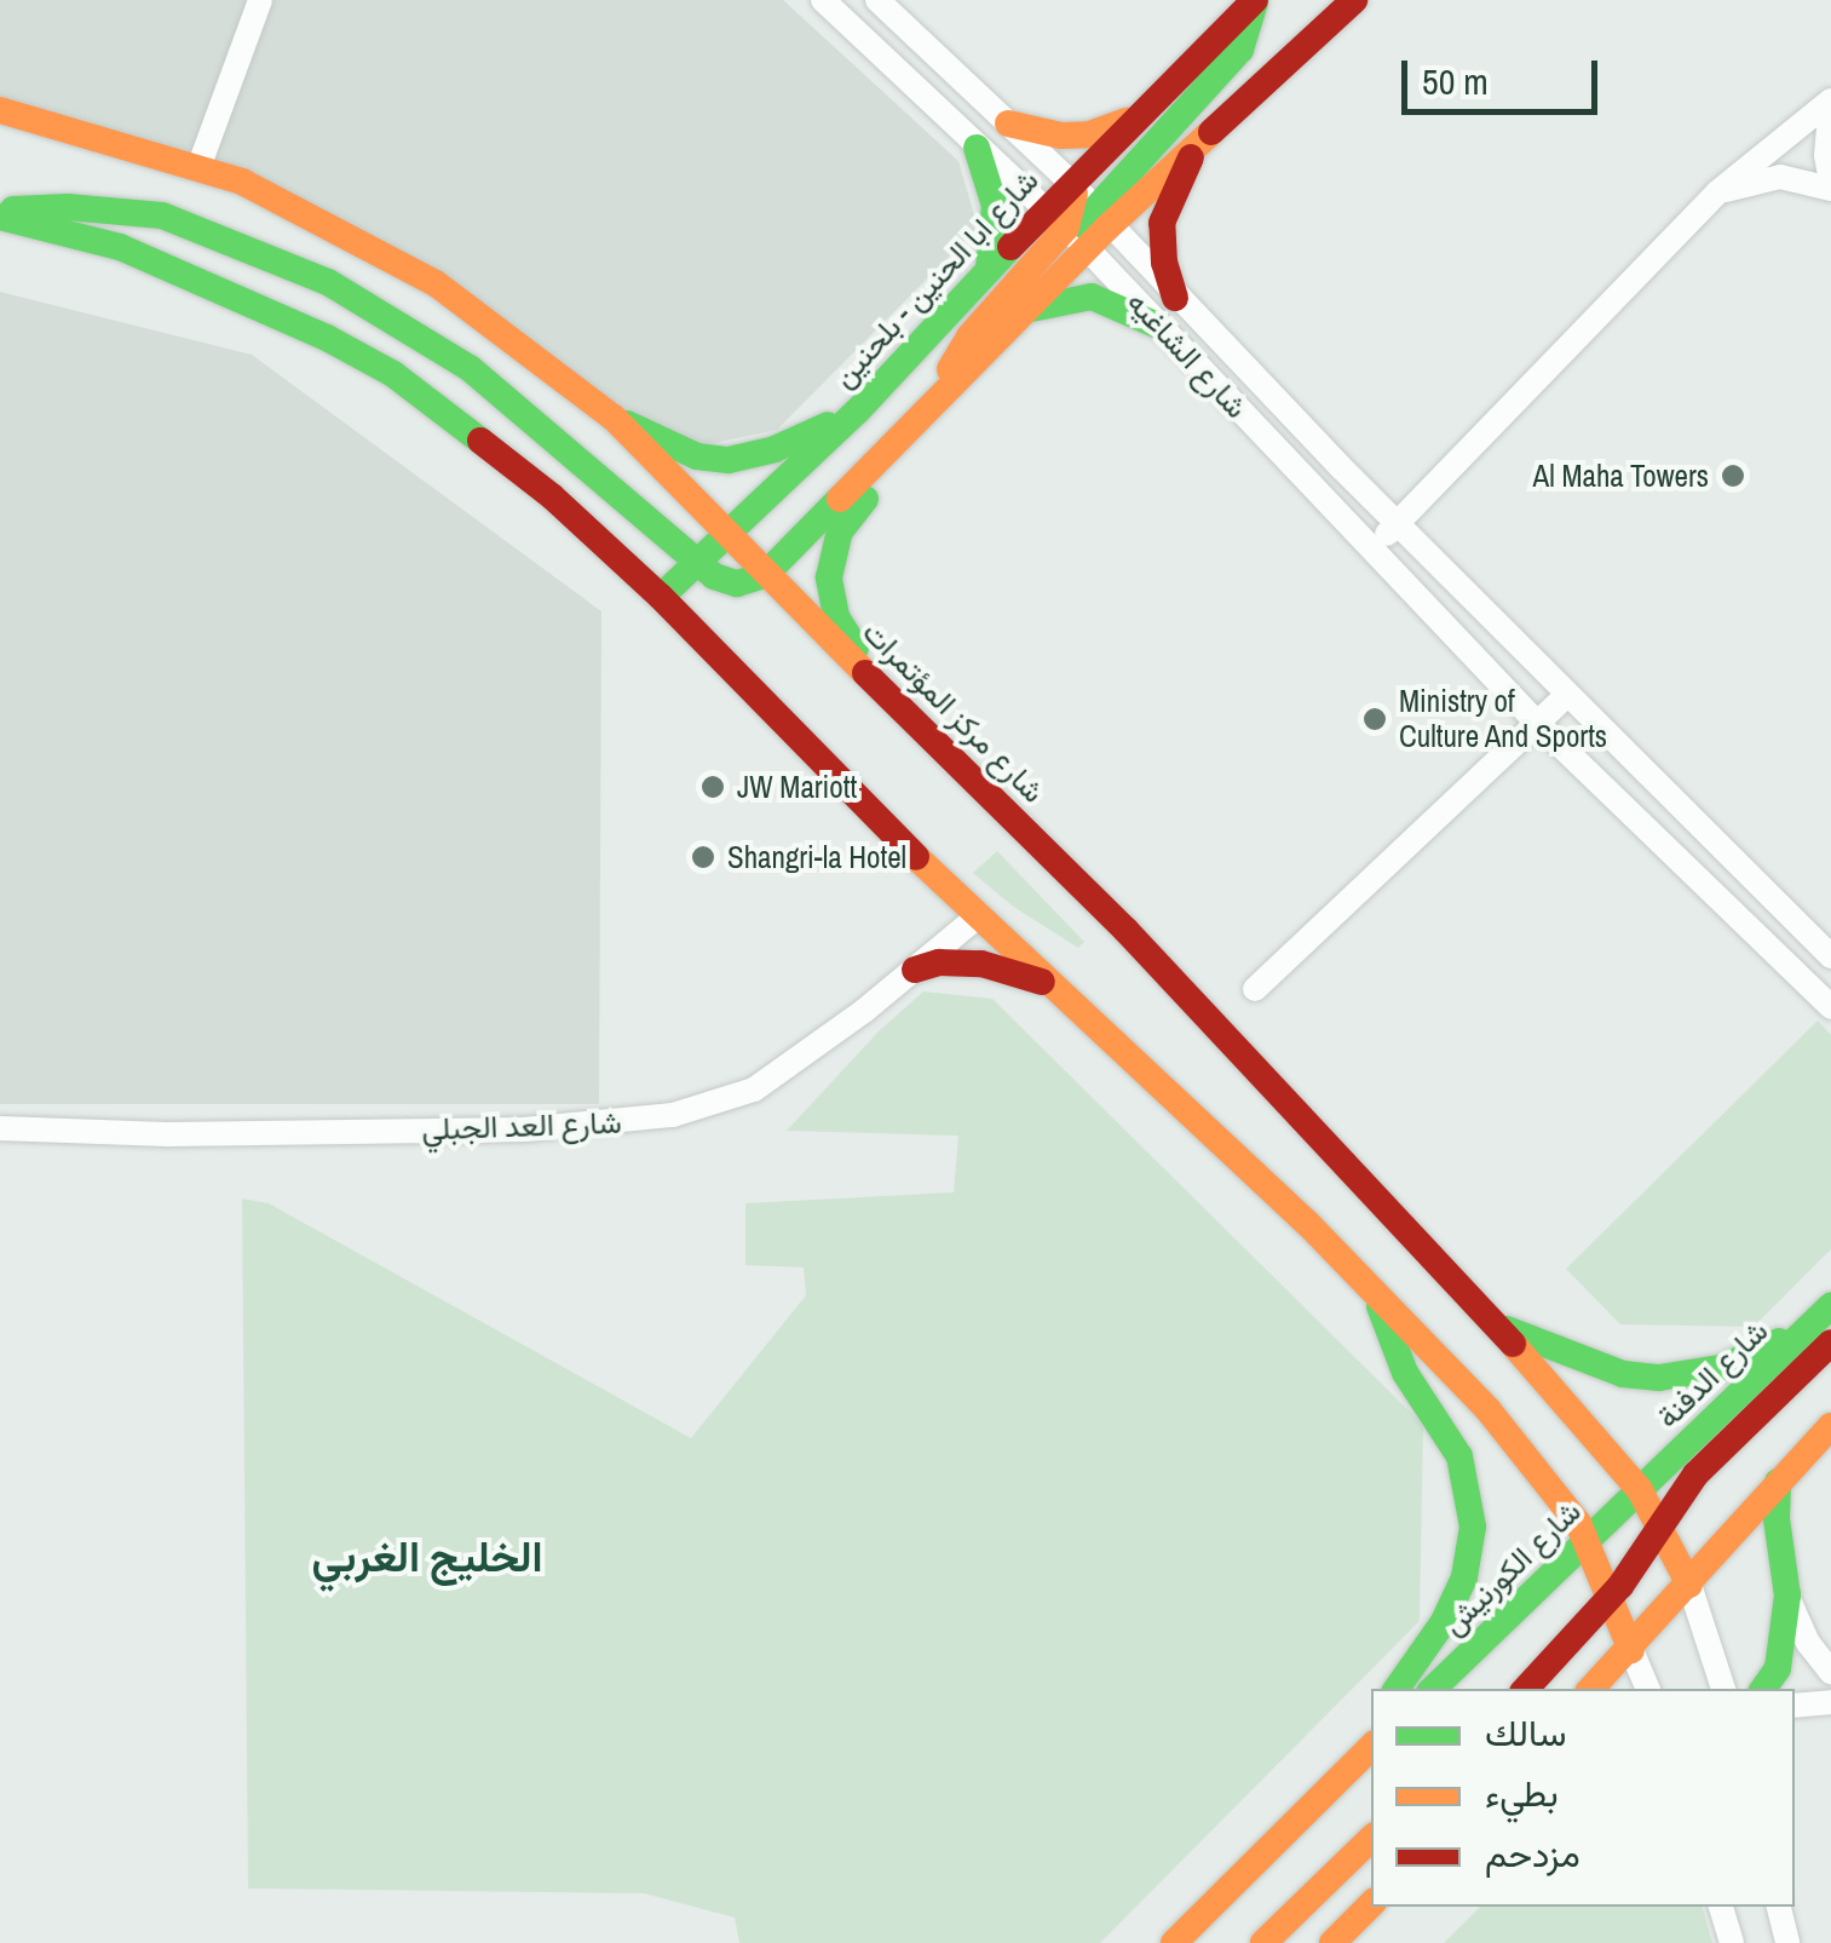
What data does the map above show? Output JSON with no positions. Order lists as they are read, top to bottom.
{
  "streets": {
    "street": [
      "شارع ابا الحنين - بلحنين",
      "شارع الشاغيه",
      "شارع مركز المؤتمرات",
      "شارع العد الجبلي",
      "شارع الدفنة",
      "شارع الكورنيش"
    ]
  },
  "crossings": [
    ["شارع ابا الحنين - بلحنين", "شارع الشاغيه"],
    ["شارع ابا الحنين - بلحنين", "شارع مركز المؤتمرات"],
    ["شارع مركز المؤتمرات", "شارع الدفنة"],
    ["شارع مركز المؤتمرات", "شارع الكورنيش"],
    ["شارع الدفنة", "شارع الكورنيش"]
  ],
  "districts": ["الخليج الغربي"],
  "places": [
    "Al Maha Towers",
    "Ministry of Culture And Sports",
    "JW Mariott",
    "Shangri-la Hotel"
  ],
  "legend": ["سالك", "بطيء", "مزدحم"],
  "scale_bar": "50 m"
}
